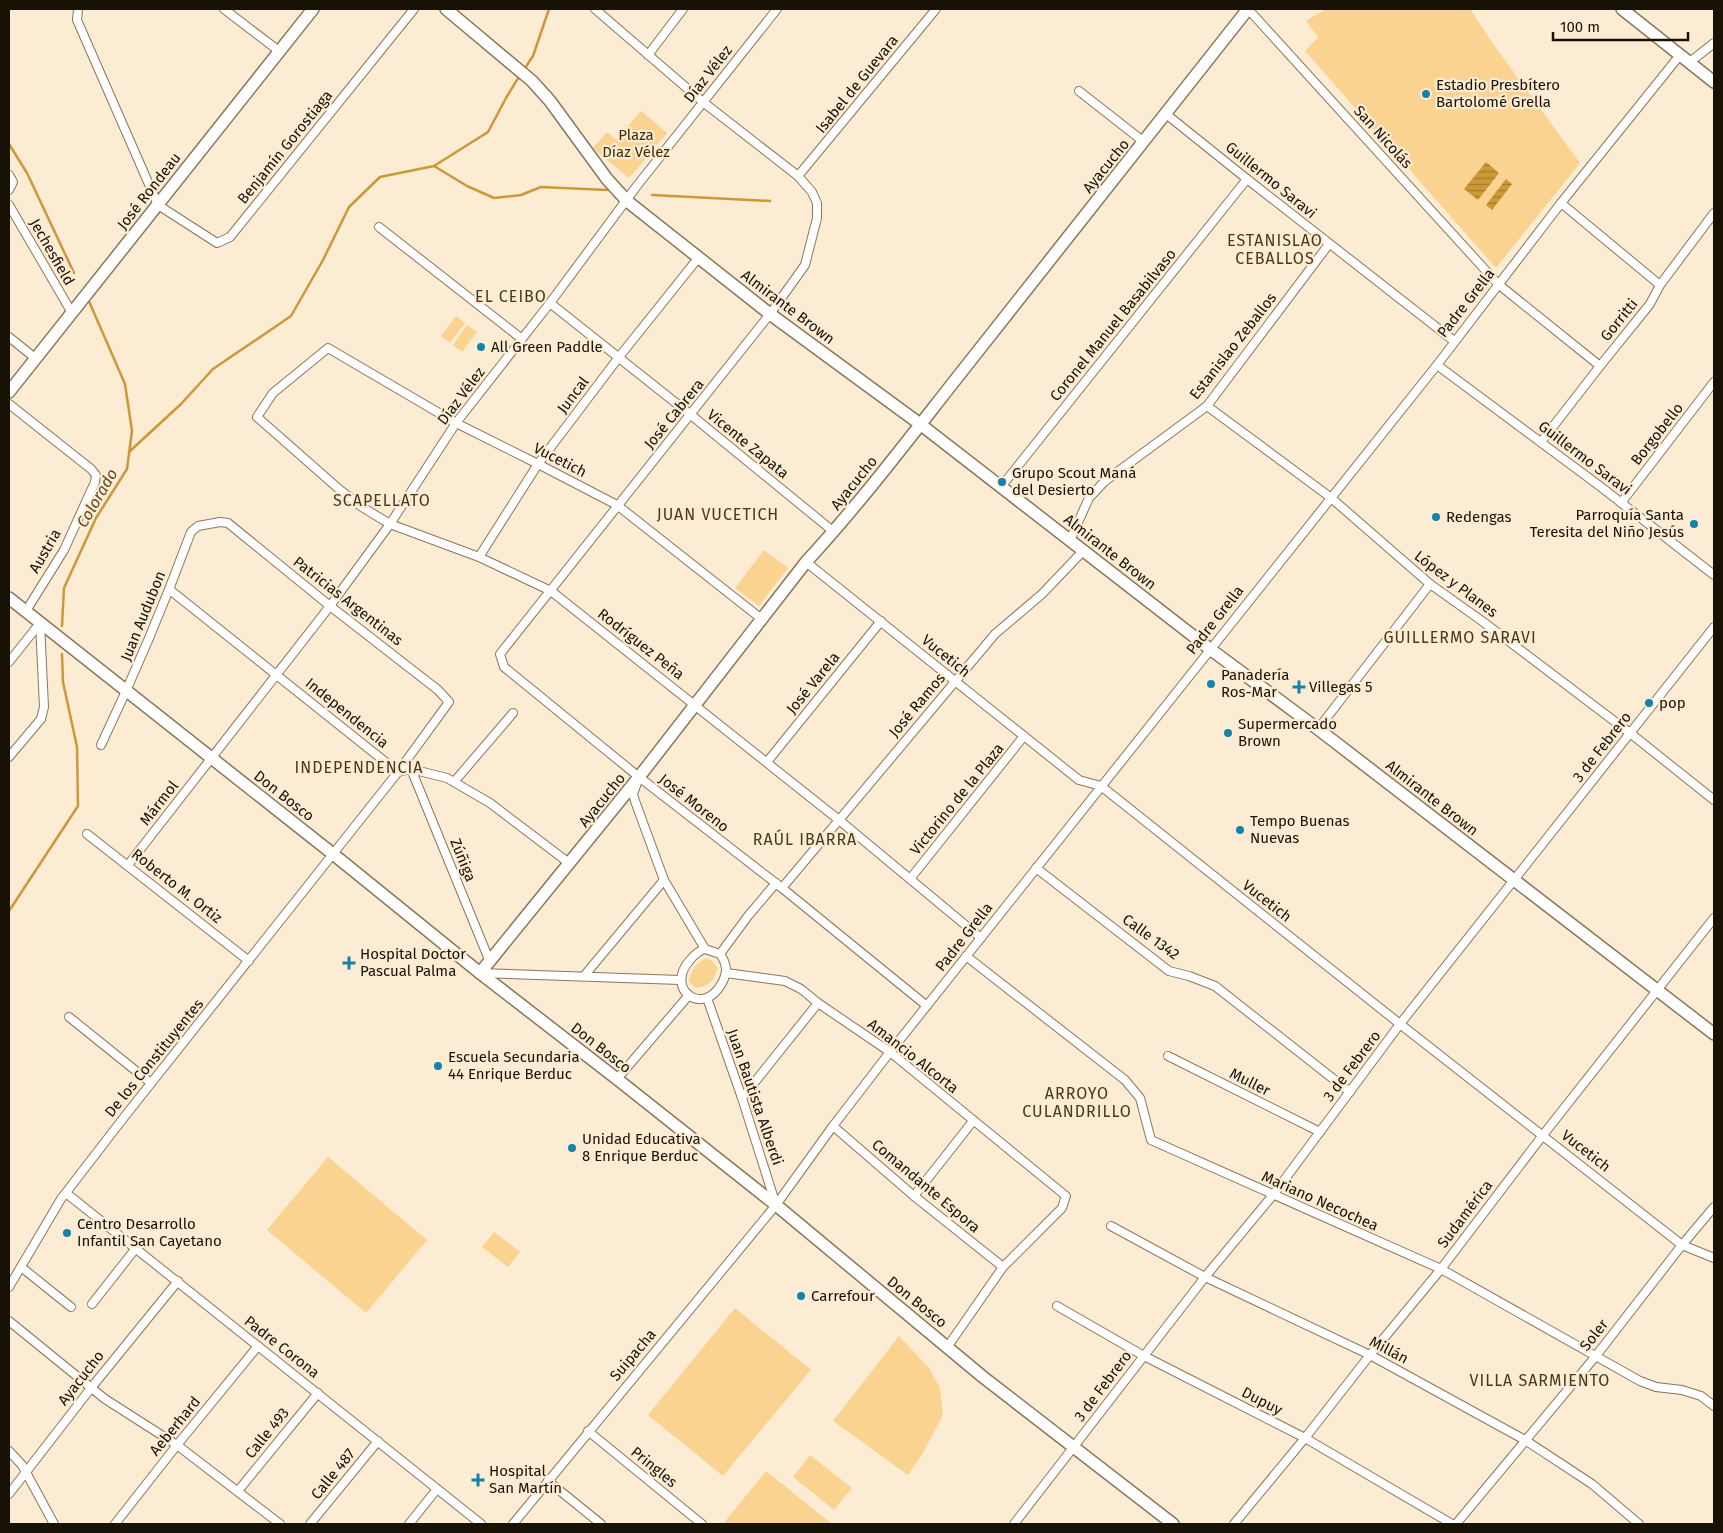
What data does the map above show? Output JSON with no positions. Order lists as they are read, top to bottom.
{
  "streets": {
    "main road": [
      "Ayacucho",
      "José Rondeau",
      "Almirante Brown",
      "Don Bosco"
    ],
    "street": [
      "Díaz Vélez",
      "Isabel de Guevara",
      "San Nicolás",
      "Benjamín Gorostiaga",
      "Guillermo Saravi",
      "Jechesfield",
      "Padre Grella",
      "Gorritti",
      "Coronel Manuel Basabilvaso",
      "Estanislao Zeballos",
      "Juncal",
      "José Cabrera",
      "Borgobello",
      "Vicente Zapata",
      "Vucetich",
      "Austria",
      "López y Planes",
      "Patricias Argentinas",
      "Juan Audubon",
      "Rodríguez Peña",
      "José Varela",
      "José Ramos",
      "Independencia",
      "3 de Febrero",
      "Victorino de la Plaza",
      "Mármol",
      "José Moreno",
      "Zúñiga",
      "Roberto M. Ortiz",
      "Calle 1342",
      "Amancio Alcorta",
      "De los Constituyentes",
      "Muller",
      "Juan Bautista Alberdi",
      "Comandante Espora",
      "Mariano Necochea",
      "Sudamérica",
      "Soler",
      "Padre Corona",
      "Millán",
      "Suipacha",
      "Dupuy",
      "Aeberhard",
      "Calle 493",
      "Pringles",
      "Calle 487"
    ]
  },
  "crossings": [
    ["Díaz Vélez", "Almirante Brown"],
    ["Díaz Vélez", "José Cabrera"],
    ["Díaz Vélez", "Vicente Zapata"],
    ["Díaz Vélez", "Vucetich"],
    ["Díaz Vélez", "Patricias Argentinas"],
    ["Díaz Vélez", "Rodríguez Peña"],
    ["Díaz Vélez", "Independencia"],
    ["Díaz Vélez", "Don Bosco"],
    ["Díaz Vélez", "Mármol"],
    ["Isabel de Guevara", "José Cabrera"],
    ["San Nicolás", "Ayacucho"],
    ["San Nicolás", "Padre Grella"],
    ["San Nicolás", "Gorritti"],
    ["Benjamín Gorostiaga", "José Rondeau"],
    ["Ayacucho", "Guillermo Saravi"],
    ["Ayacucho", "Almirante Brown"],
    ["Ayacucho", "Vicente Zapata"],
    ["Ayacucho", "Vucetich"],
    ["Ayacucho", "Rodríguez Peña"],
    ["Ayacucho", "Don Bosco"],
    ["Ayacucho", "José Moreno"],
    ["Ayacucho", "Zúñiga"],
    ["Ayacucho", "Padre Corona"],
    ["Guillermo Saravi", "Padre Grella"],
    ["Guillermo Saravi", "Gorritti"],
    ["Guillermo Saravi", "Coronel Manuel Basabilvaso"],
    ["Guillermo Saravi", "Estanislao Zeballos"],
    ["Guillermo Saravi", "Borgobello"],
    ["José Rondeau", "Jechesfield"],
    ["Padre Grella", "Almirante Brown"],
    ["Padre Grella", "Vucetich"],
    ["Padre Grella", "López y Planes"],
    ["Padre Grella", "Rodríguez Peña"],
    ["Padre Grella", "Don Bosco"],
    ["Padre Grella", "José Moreno"],
    ["Padre Grella", "Calle 1342"],
    ["Padre Grella", "Amancio Alcorta"],
    ["Padre Grella", "Juan Bautista Alberdi"],
    ["Padre Grella", "Comandante Espora"],
    ["Padre Grella", "Mariano Necochea"],
    ["Padre Grella", "Suipacha"],
    ["Almirante Brown", "Coronel Manuel Basabilvaso"],
    ["Almirante Brown", "Estanislao Zeballos"],
    ["Almirante Brown", "Juncal"],
    ["Almirante Brown", "José Cabrera"],
    ["Almirante Brown", "José Ramos"],
    ["Almirante Brown", "3 de Febrero"],
    ["Almirante Brown", "Sudamérica"],
    ["Estanislao Zeballos", "López y Planes"],
    ["Juncal", "Vicente Zapata"],
    ["Juncal", "Vucetich"],
    ["Juncal", "Rodríguez Peña"],
    ["José Cabrera", "Vicente Zapata"],
    ["José Cabrera", "Vucetich"],
    ["José Cabrera", "Rodríguez Peña"],
    ["José Cabrera", "José Moreno"],
    ["Vucetich", "Rodríguez Peña"],
    ["Vucetich", "José Varela"],
    ["Vucetich", "José Ramos"],
    ["Vucetich", "3 de Febrero"],
    ["Vucetich", "Victorino de la Plaza"],
    ["Vucetich", "Sudamérica"],
    ["Vucetich", "Soler"],
    ["Austria", "Don Bosco"],
    ["López y Planes", "3 de Febrero"],
    ["Patricias Argentinas", "Juan Audubon"],
    ["Patricias Argentinas", "Independencia"],
    ["Juan Audubon", "Independencia"],
    ["Juan Audubon", "Don Bosco"],
    ["Rodríguez Peña", "José Varela"],
    ["Rodríguez Peña", "José Ramos"],
    ["Rodríguez Peña", "Victorino de la Plaza"],
    ["José Ramos", "José Moreno"],
    ["José Ramos", "Amancio Alcorta"],
    ["José Ramos", "Juan Bautista Alberdi"],
    ["3 de Febrero", "Don Bosco"],
    ["3 de Febrero", "Calle 1342"],
    ["3 de Febrero", "Muller"],
    ["3 de Febrero", "Mariano Necochea"],
    ["3 de Febrero", "Millán"],
    ["3 de Febrero", "Dupuy"],
    ["Don Bosco", "Mármol"],
    ["Don Bosco", "De los Constituyentes"],
    ["Don Bosco", "Juan Bautista Alberdi"],
    ["Don Bosco", "Suipacha"],
    ["Mármol", "Roberto M. Ortiz"],
    ["Roberto M. Ortiz", "De los Constituyentes"],
    ["Amancio Alcorta", "Juan Bautista Alberdi"],
    ["Amancio Alcorta", "Comandante Espora"],
    ["De los Constituyentes", "Padre Corona"],
    ["Juan Bautista Alberdi", "Suipacha"],
    ["Mariano Necochea", "Sudamérica"],
    ["Mariano Necochea", "Soler"],
    ["Sudamérica", "Millán"],
    ["Sudamérica", "Dupuy"],
    ["Soler", "Millán"],
    ["Padre Corona", "Aeberhard"],
    ["Padre Corona", "Calle 493"],
    ["Padre Corona", "Calle 487"],
    ["Suipacha", "Pringles"]
  ],
  "districts": [
    "ESTANISLAO CEBALLOS",
    "EL CEIBO",
    "SCAPELLATO",
    "JUAN VUCETICH",
    "GUILLERMO SARAVI",
    "INDEPENDENCIA",
    "RAÚL IBARRA",
    "ARROYO CULANDRILLO",
    "VILLA SARMIENTO"
  ],
  "water": ["Colorado"],
  "parks": ["Plaza Díaz Vélez"],
  "places": {
    "other": [
      "Estadio Presbítero Bartolomé Grella",
      "All Green Paddle",
      "Grupo Scout Maná del Desierto",
      "Redengas",
      "Parroquía Santa Teresita del Niño Jesús",
      "Panadería Ros-Mar",
      "pop",
      "Supermercado Brown",
      "Tempo Buenas Nuevas",
      "Escuela Secundaria 44 Enrique Berduc",
      "Unidad Educativa 8 Enrique Berduc",
      "Centro Desarrollo Infantil San Cayetano",
      "Carrefour"
    ],
    "health": ["Villegas 5", "Hospital Doctor Pascual Palma", "Hospital San Martín"]
  },
  "scale_bar": "100 m"
}
